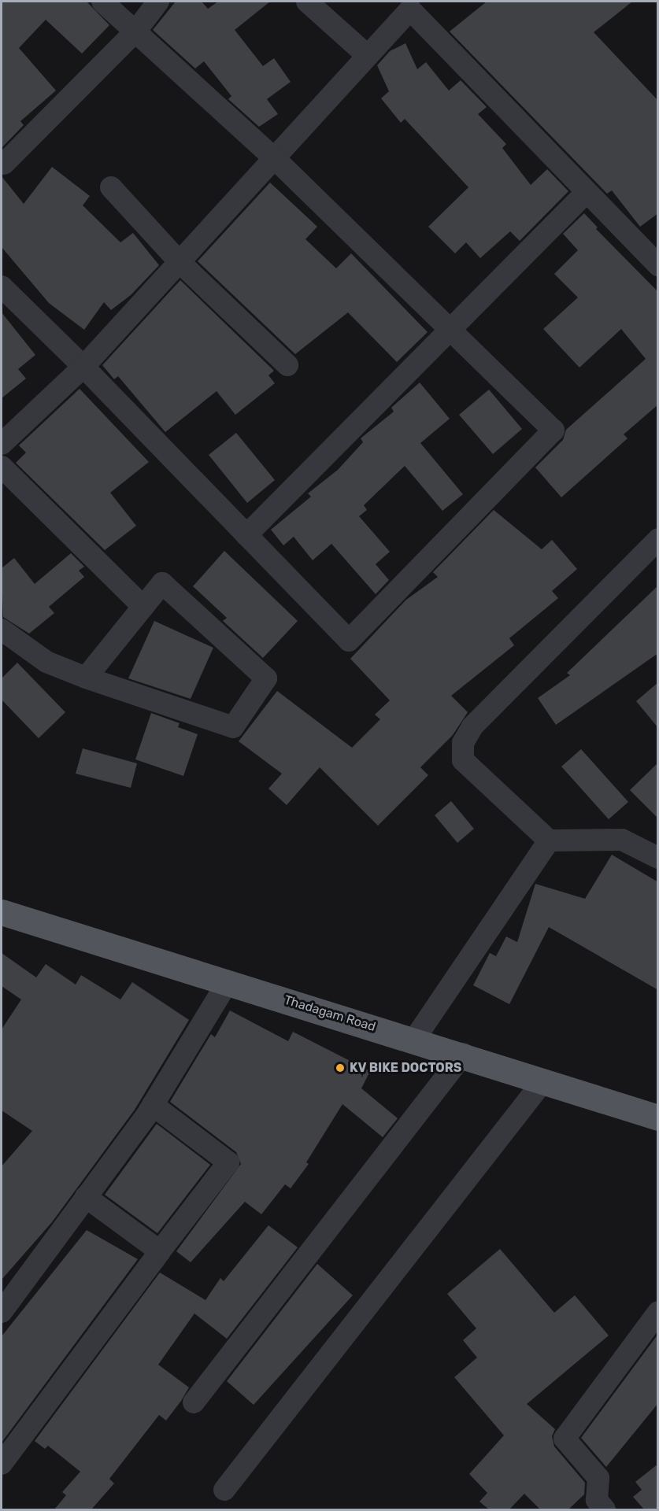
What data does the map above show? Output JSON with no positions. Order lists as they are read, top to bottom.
{
  "streets": {
    "main road": ["Thadagam Road"]
  },
  "places": ["KV BIKE DOCTORS"]
}
